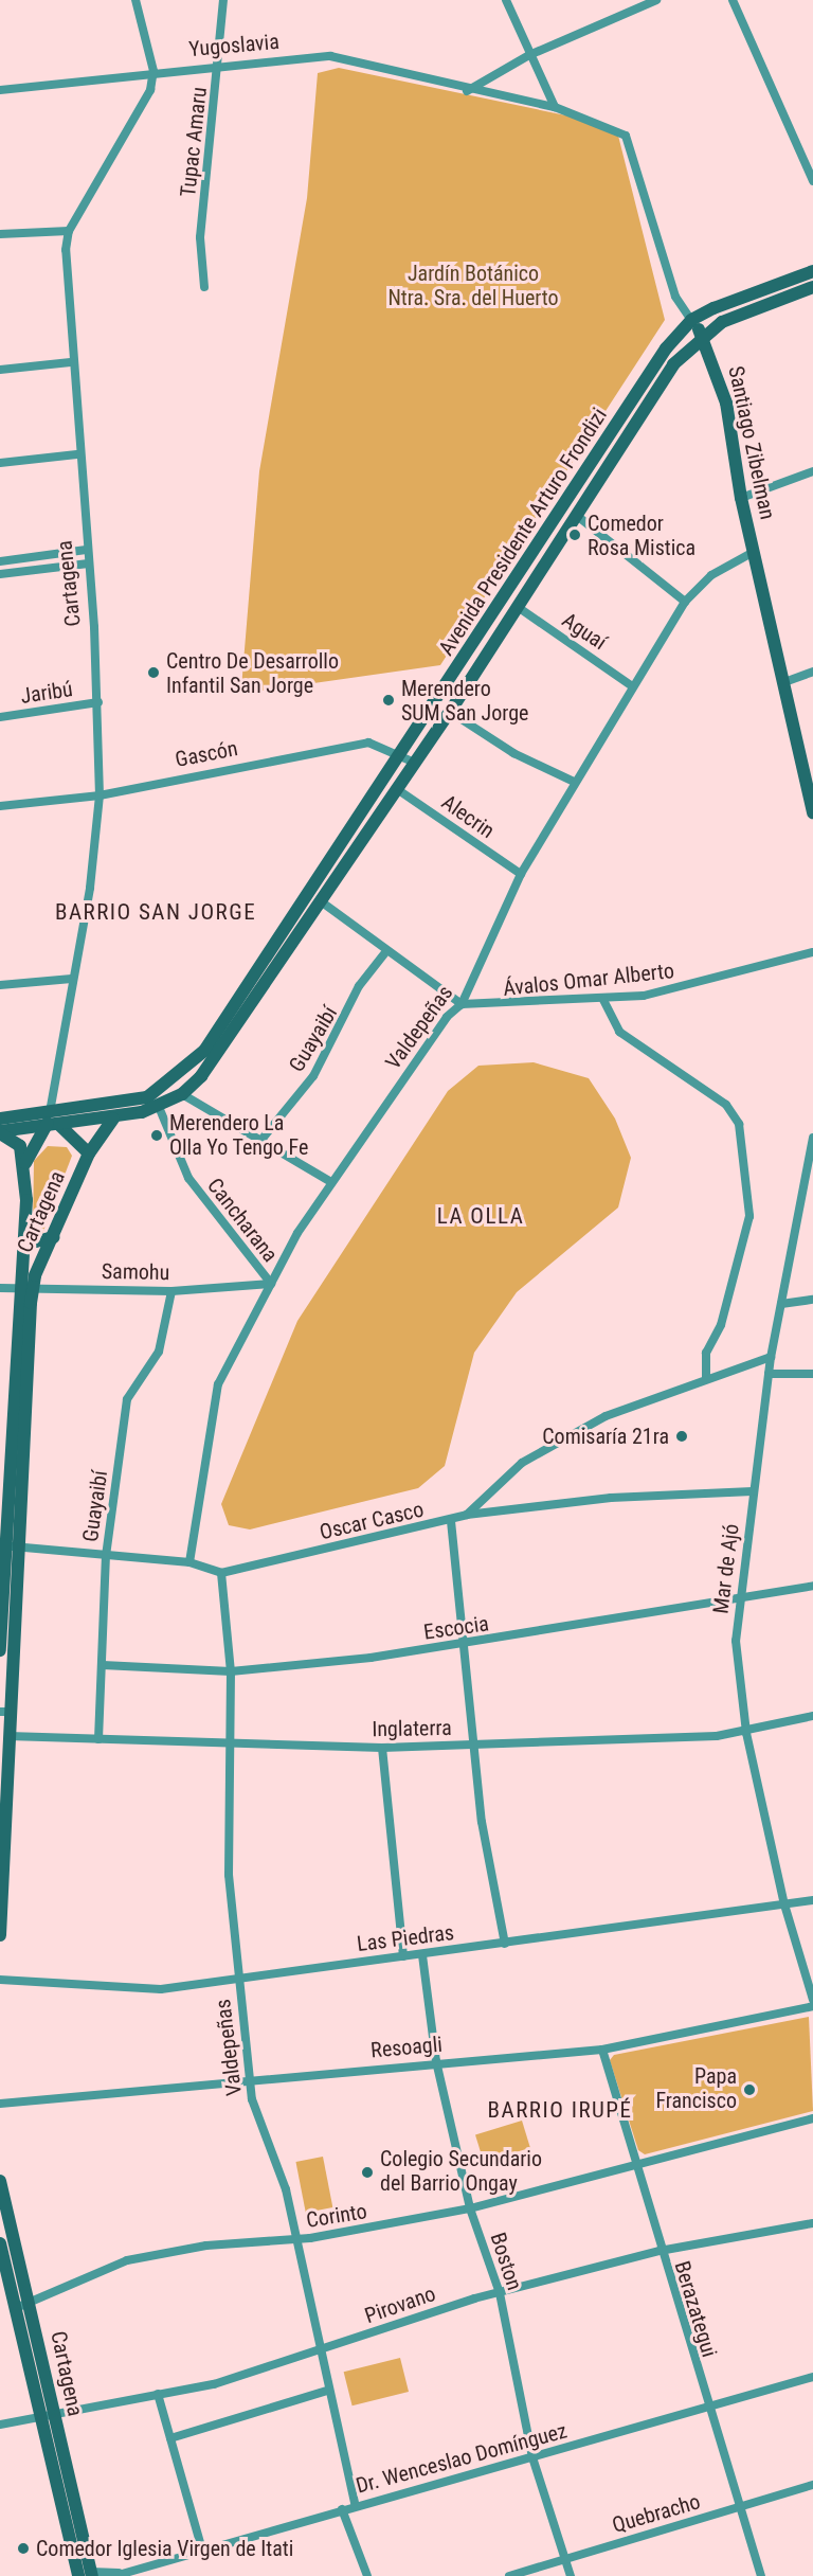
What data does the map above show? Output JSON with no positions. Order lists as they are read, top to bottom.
{
  "streets": {
    "main road": ["Santiago Zibelman", "Avenida Presidente Arturo Frondizi", "Cartagena"],
    "street": [
      "Yugoslavia",
      "Tupac Amaru",
      "Aguaí",
      "Jaribú",
      "Gascón",
      "Alecrin",
      "Ávalos Omar Alberto",
      "Valdepeñas",
      "Guayaibí",
      "Cancharana",
      "Samohu",
      "Oscar Casco",
      "Mar de Ajó",
      "Escocia",
      "Inglaterra",
      "Las Piedras",
      "Resoagli",
      "Corinto",
      "Boston",
      "Pirovano",
      "Berazategui",
      "Dr. Wenceslao Domínguez",
      "Quebracho"
    ]
  },
  "crossings": [
    ["Yugoslavia", "Tupac Amaru"],
    ["Yugoslavia", "Santiago Zibelman"],
    ["Santiago Zibelman", "Avenida Presidente Arturo Frondizi"],
    ["Santiago Zibelman", "Valdepeñas"],
    ["Avenida Presidente Arturo Frondizi", "Cartagena"],
    ["Avenida Presidente Arturo Frondizi", "Aguaí"],
    ["Avenida Presidente Arturo Frondizi", "Gascón"],
    ["Avenida Presidente Arturo Frondizi", "Alecrin"],
    ["Avenida Presidente Arturo Frondizi", "Cancharana"],
    ["Cartagena", "Jaribú"],
    ["Cartagena", "Gascón"],
    ["Cartagena", "Samohu"],
    ["Cartagena", "Inglaterra"],
    ["Cartagena", "Corinto"],
    ["Cartagena", "Pirovano"],
    ["Cartagena", "Dr. Wenceslao Domínguez"],
    ["Aguaí", "Valdepeñas"],
    ["Alecrin", "Valdepeñas"],
    ["Ávalos Omar Alberto", "Valdepeñas"],
    ["Valdepeñas", "Cancharana"],
    ["Valdepeñas", "Samohu"],
    ["Valdepeñas", "Oscar Casco"],
    ["Valdepeñas", "Escocia"],
    ["Valdepeñas", "Inglaterra"],
    ["Valdepeñas", "Las Piedras"],
    ["Valdepeñas", "Resoagli"],
    ["Valdepeñas", "Corinto"],
    ["Valdepeñas", "Pirovano"],
    ["Valdepeñas", "Dr. Wenceslao Domínguez"],
    ["Guayaibí", "Samohu"],
    ["Guayaibí", "Escocia"],
    ["Guayaibí", "Inglaterra"],
    ["Cancharana", "Samohu"],
    ["Oscar Casco", "Mar de Ajó"],
    ["Mar de Ajó", "Escocia"],
    ["Mar de Ajó", "Inglaterra"],
    ["Mar de Ajó", "Las Piedras"],
    ["Las Piedras", "Boston"],
    ["Resoagli", "Boston"],
    ["Resoagli", "Berazategui"],
    ["Corinto", "Boston"],
    ["Corinto", "Berazategui"],
    ["Boston", "Pirovano"],
    ["Boston", "Dr. Wenceslao Domínguez"],
    ["Boston", "Quebracho"],
    ["Pirovano", "Berazategui"],
    ["Berazategui", "Dr. Wenceslao Domínguez"],
    ["Berazategui", "Quebracho"]
  ],
  "districts": ["BARRIO SAN JORGE", "LA OLLA", "BARRIO IRUPÉ"],
  "parks": ["Jardín Botánico Ntra. Sra. del Huerto"],
  "places": [
    "Comedor Rosa Mistica",
    "Centro De Desarrollo Infantil San Jorge",
    "Merendero SUM San Jorge",
    "Merendero La Olla Yo Tengo Fe",
    "Comisaría 21ra",
    "Papa Francisco",
    "Colegio Secundario del Barrio Ongay",
    "Comedor Iglesia Virgen de Itati"
  ]
}
